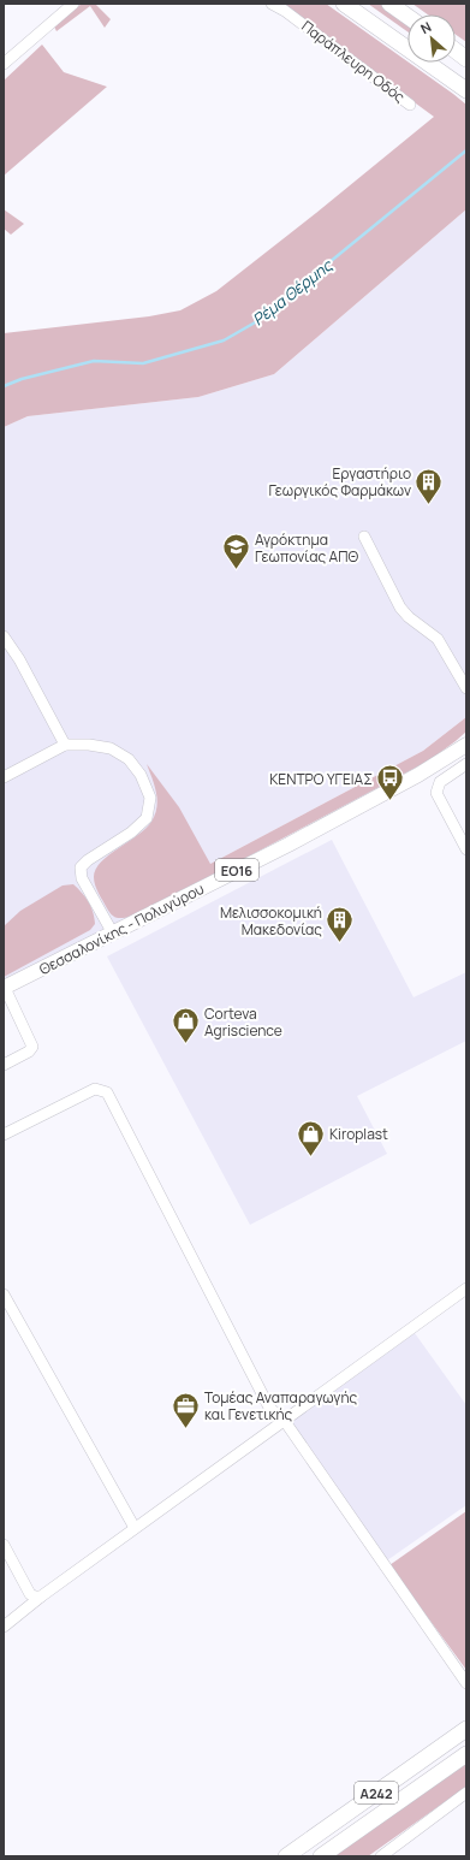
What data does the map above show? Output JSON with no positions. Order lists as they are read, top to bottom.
{
  "streets": {
    "highway": ["Α242"],
    "main road": ["ΕΟ16", "Θεσσαλονίκης - Πολυγύρου"],
    "street": ["Παράπλευρη Οδός"]
  },
  "water": ["Ρέμα Θέρμης"],
  "places": {
    "building": ["Εργαστήριο Γεωργικός Φαρμάκων", "Μελισσοκομική Μακεδονίας"],
    "school or university": ["Αγρόκτημα Γεωπονίας ΑΠΘ"],
    "bus stop": ["ΚΕΝΤΡΟ ΥΓΕΙΑΣ"],
    "shop": ["Corteva Agriscience", "Kiroplast"],
    "office": ["Τομέας Αναπαραγωγής και Γενετικής"]
  },
  "north": "top left"
}
